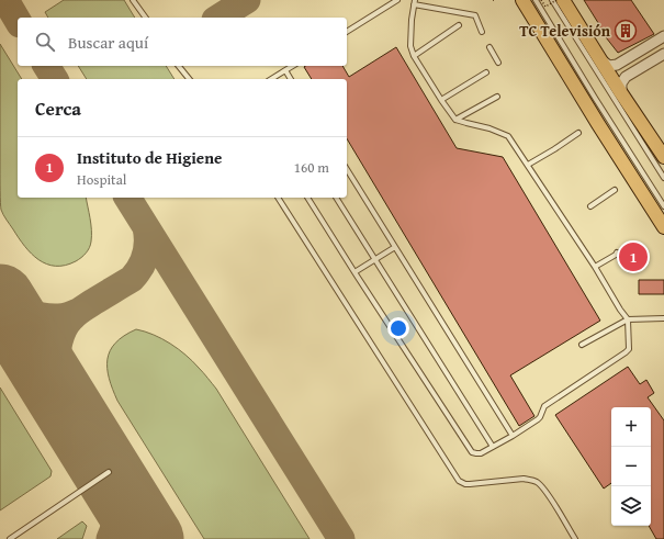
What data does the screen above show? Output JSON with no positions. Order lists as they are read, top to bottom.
{
  "places": {
    "building": ["TC Televisión"]
  },
  "page": {
    "search": "Buscar aquí",
    "heading": "Cerca",
    "list": [
      {
        "mark": "1",
        "name": "Instituto de Higiene",
        "note": "Hospital",
        "value": "160 m"
      }
    ],
    "pins": "1",
    "map_buttons": ["+", "−"]
  }
}
